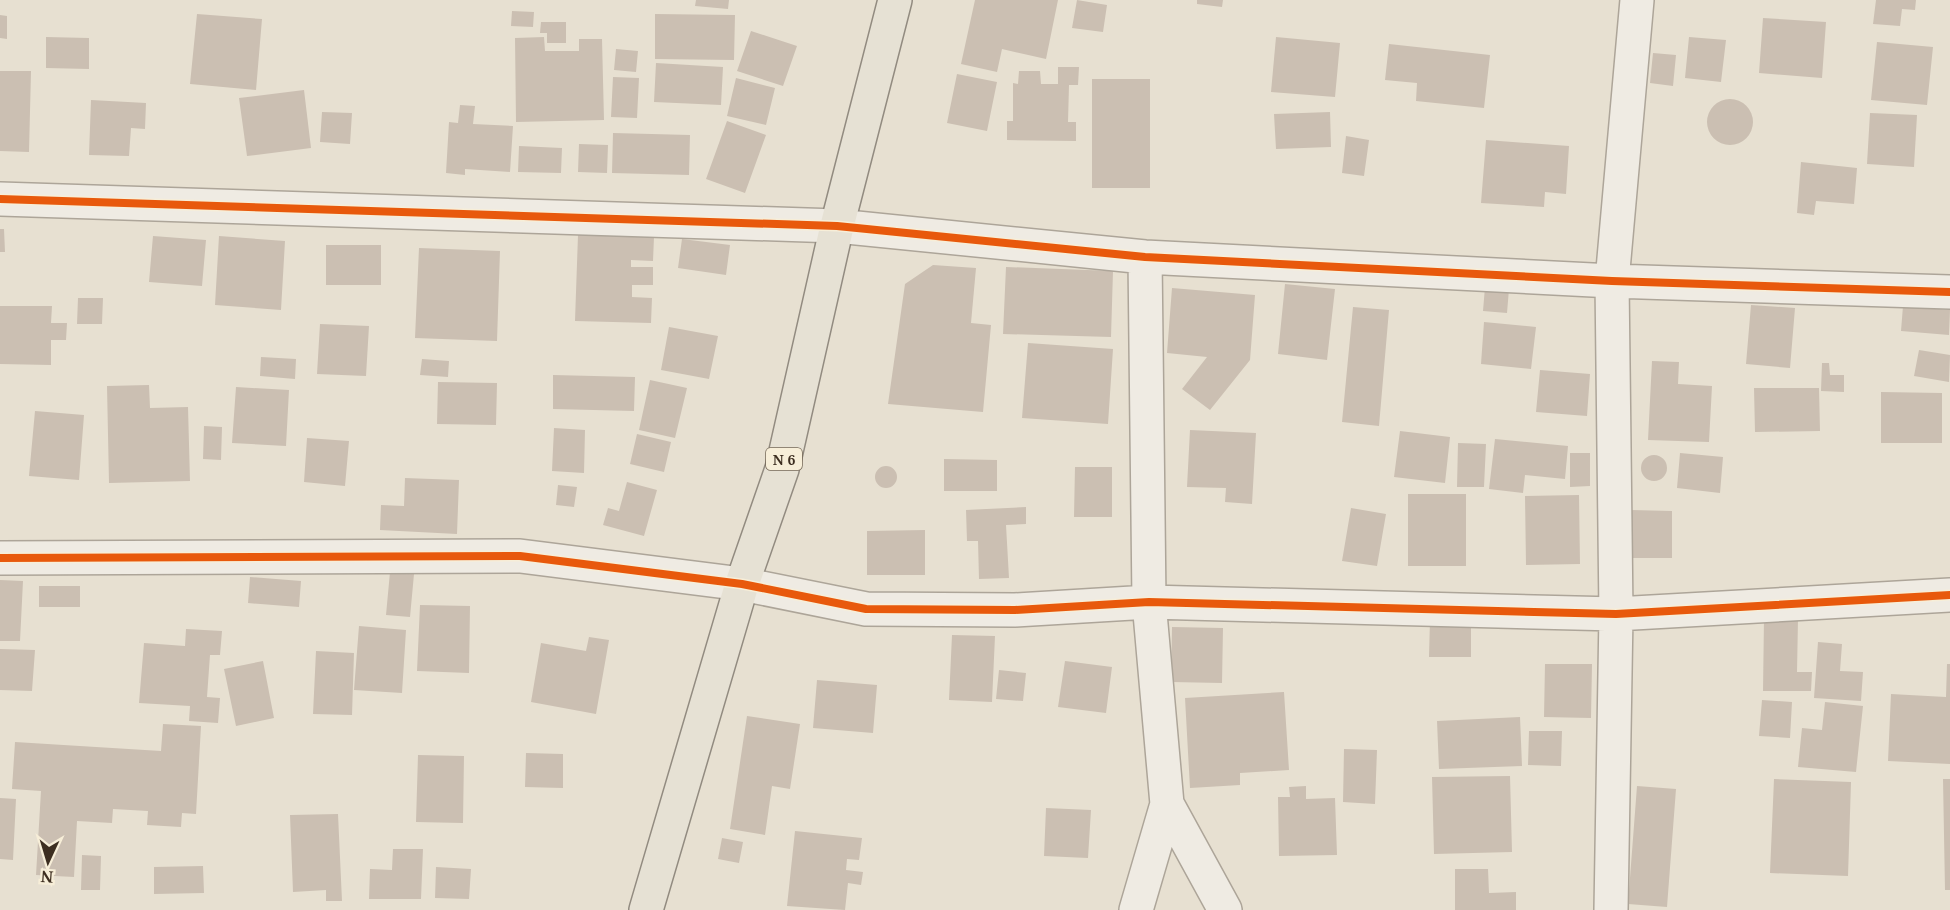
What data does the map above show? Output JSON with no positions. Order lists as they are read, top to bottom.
{
  "streets": {
    "main road": ["N 6"]
  },
  "north": "bottom"
}
